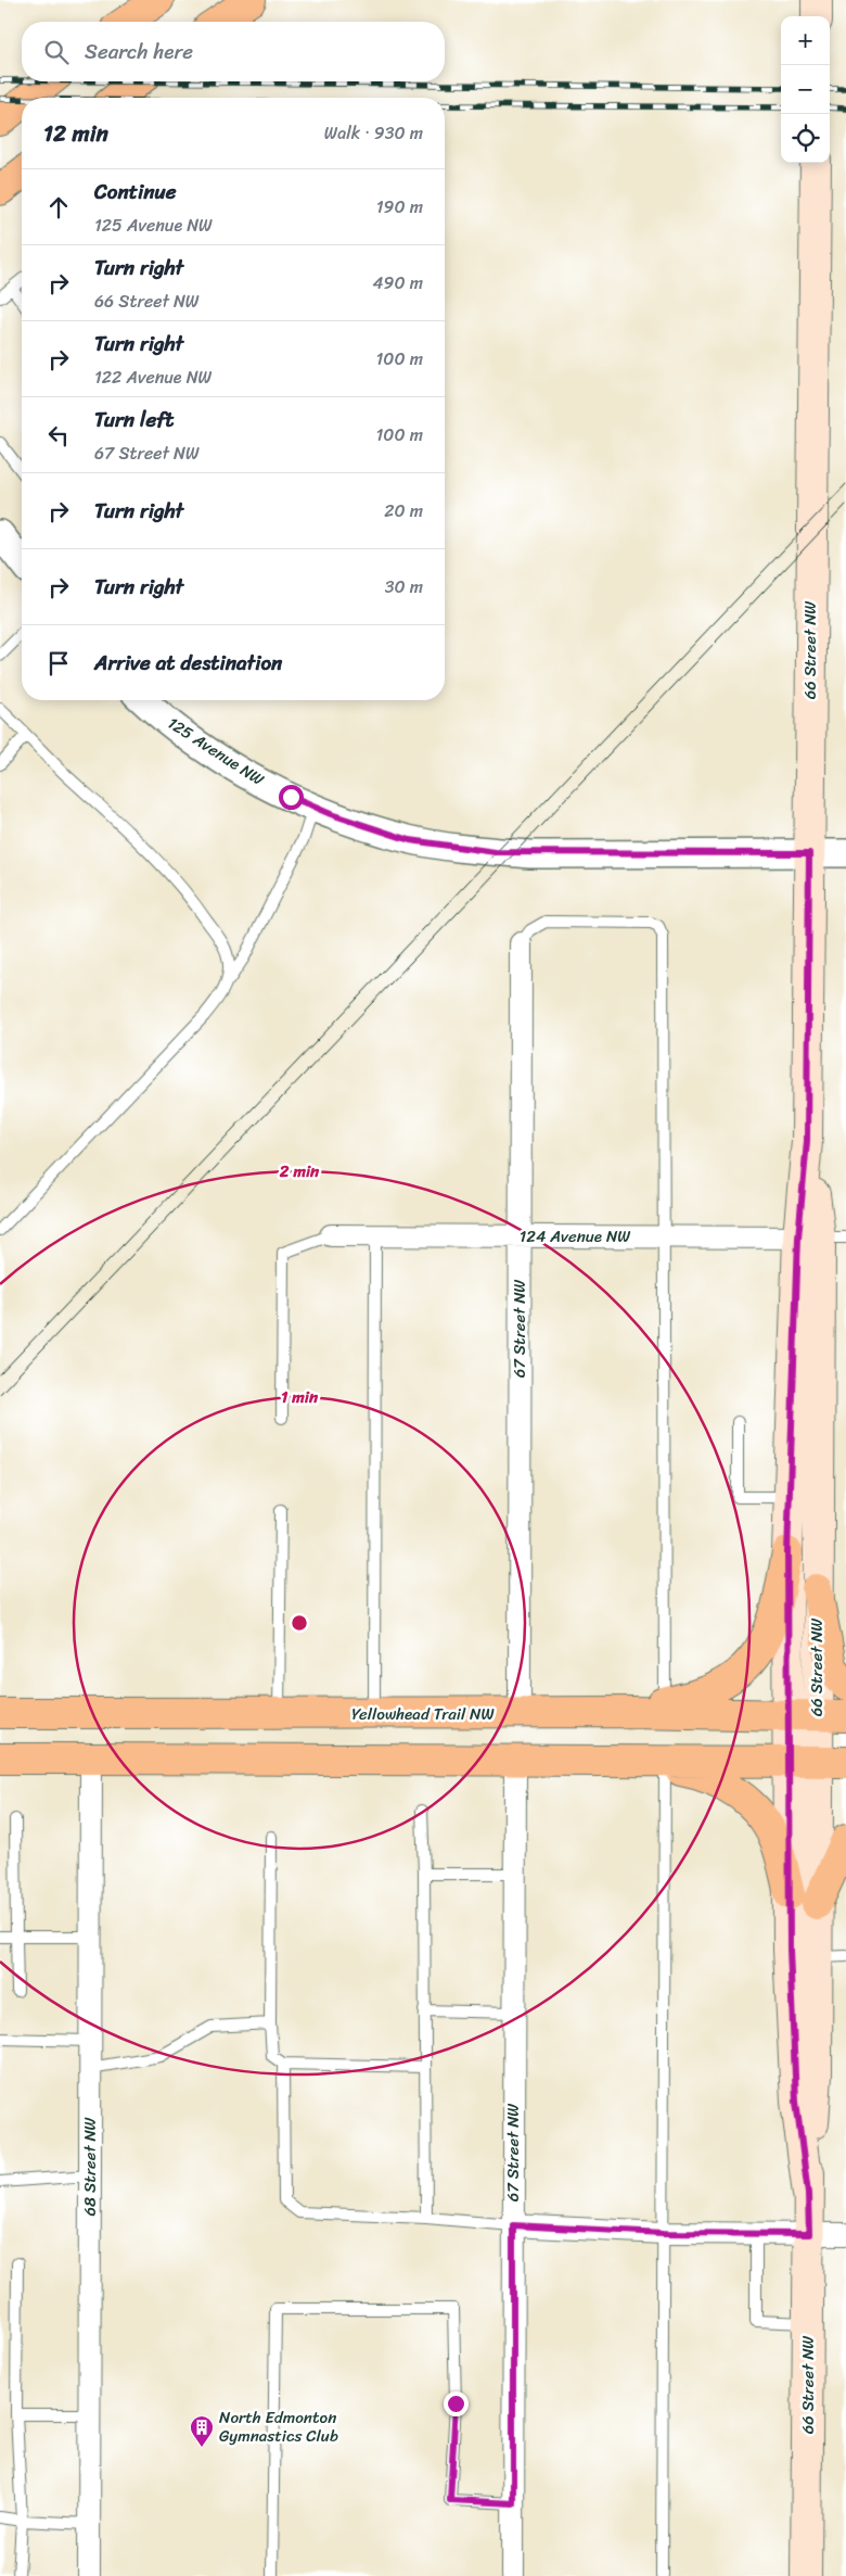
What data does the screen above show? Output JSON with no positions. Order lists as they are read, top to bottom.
{
  "streets": {
    "main road": ["66 Street NW", "Yellowhead Trail NW"],
    "street": [
      "125 Avenue NW",
      "124 Avenue NW",
      "67 Street NW",
      "68 Street NW"
    ]
  },
  "crossings": [
    ["66 Street NW", "125 Avenue NW"],
    ["66 Street NW", "124 Avenue NW"],
    ["124 Avenue NW", "67 Street NW"],
    ["67 Street NW", "Yellowhead Trail NW"]
  ],
  "places": {
    "building": ["North Edmonton Gymnastics Club"]
  },
  "page": {
    "map_buttons": ["+", "−"],
    "search": "Search here",
    "heading": ["12 min", "Walk · 930 m"],
    "list": [
      ["Continue", "125 Avenue NW", "190 m"],
      ["Turn right", "66 Street NW", "490 m"],
      ["Turn right", "122 Avenue NW", "100 m"],
      ["Turn left", "67 Street NW", "100 m"],
      ["Turn right", "20 m"],
      ["Turn right", "30 m"],
      "Arrive at destination"
    ]
  },
  "rings": ["2 min", "1 min"]
}
